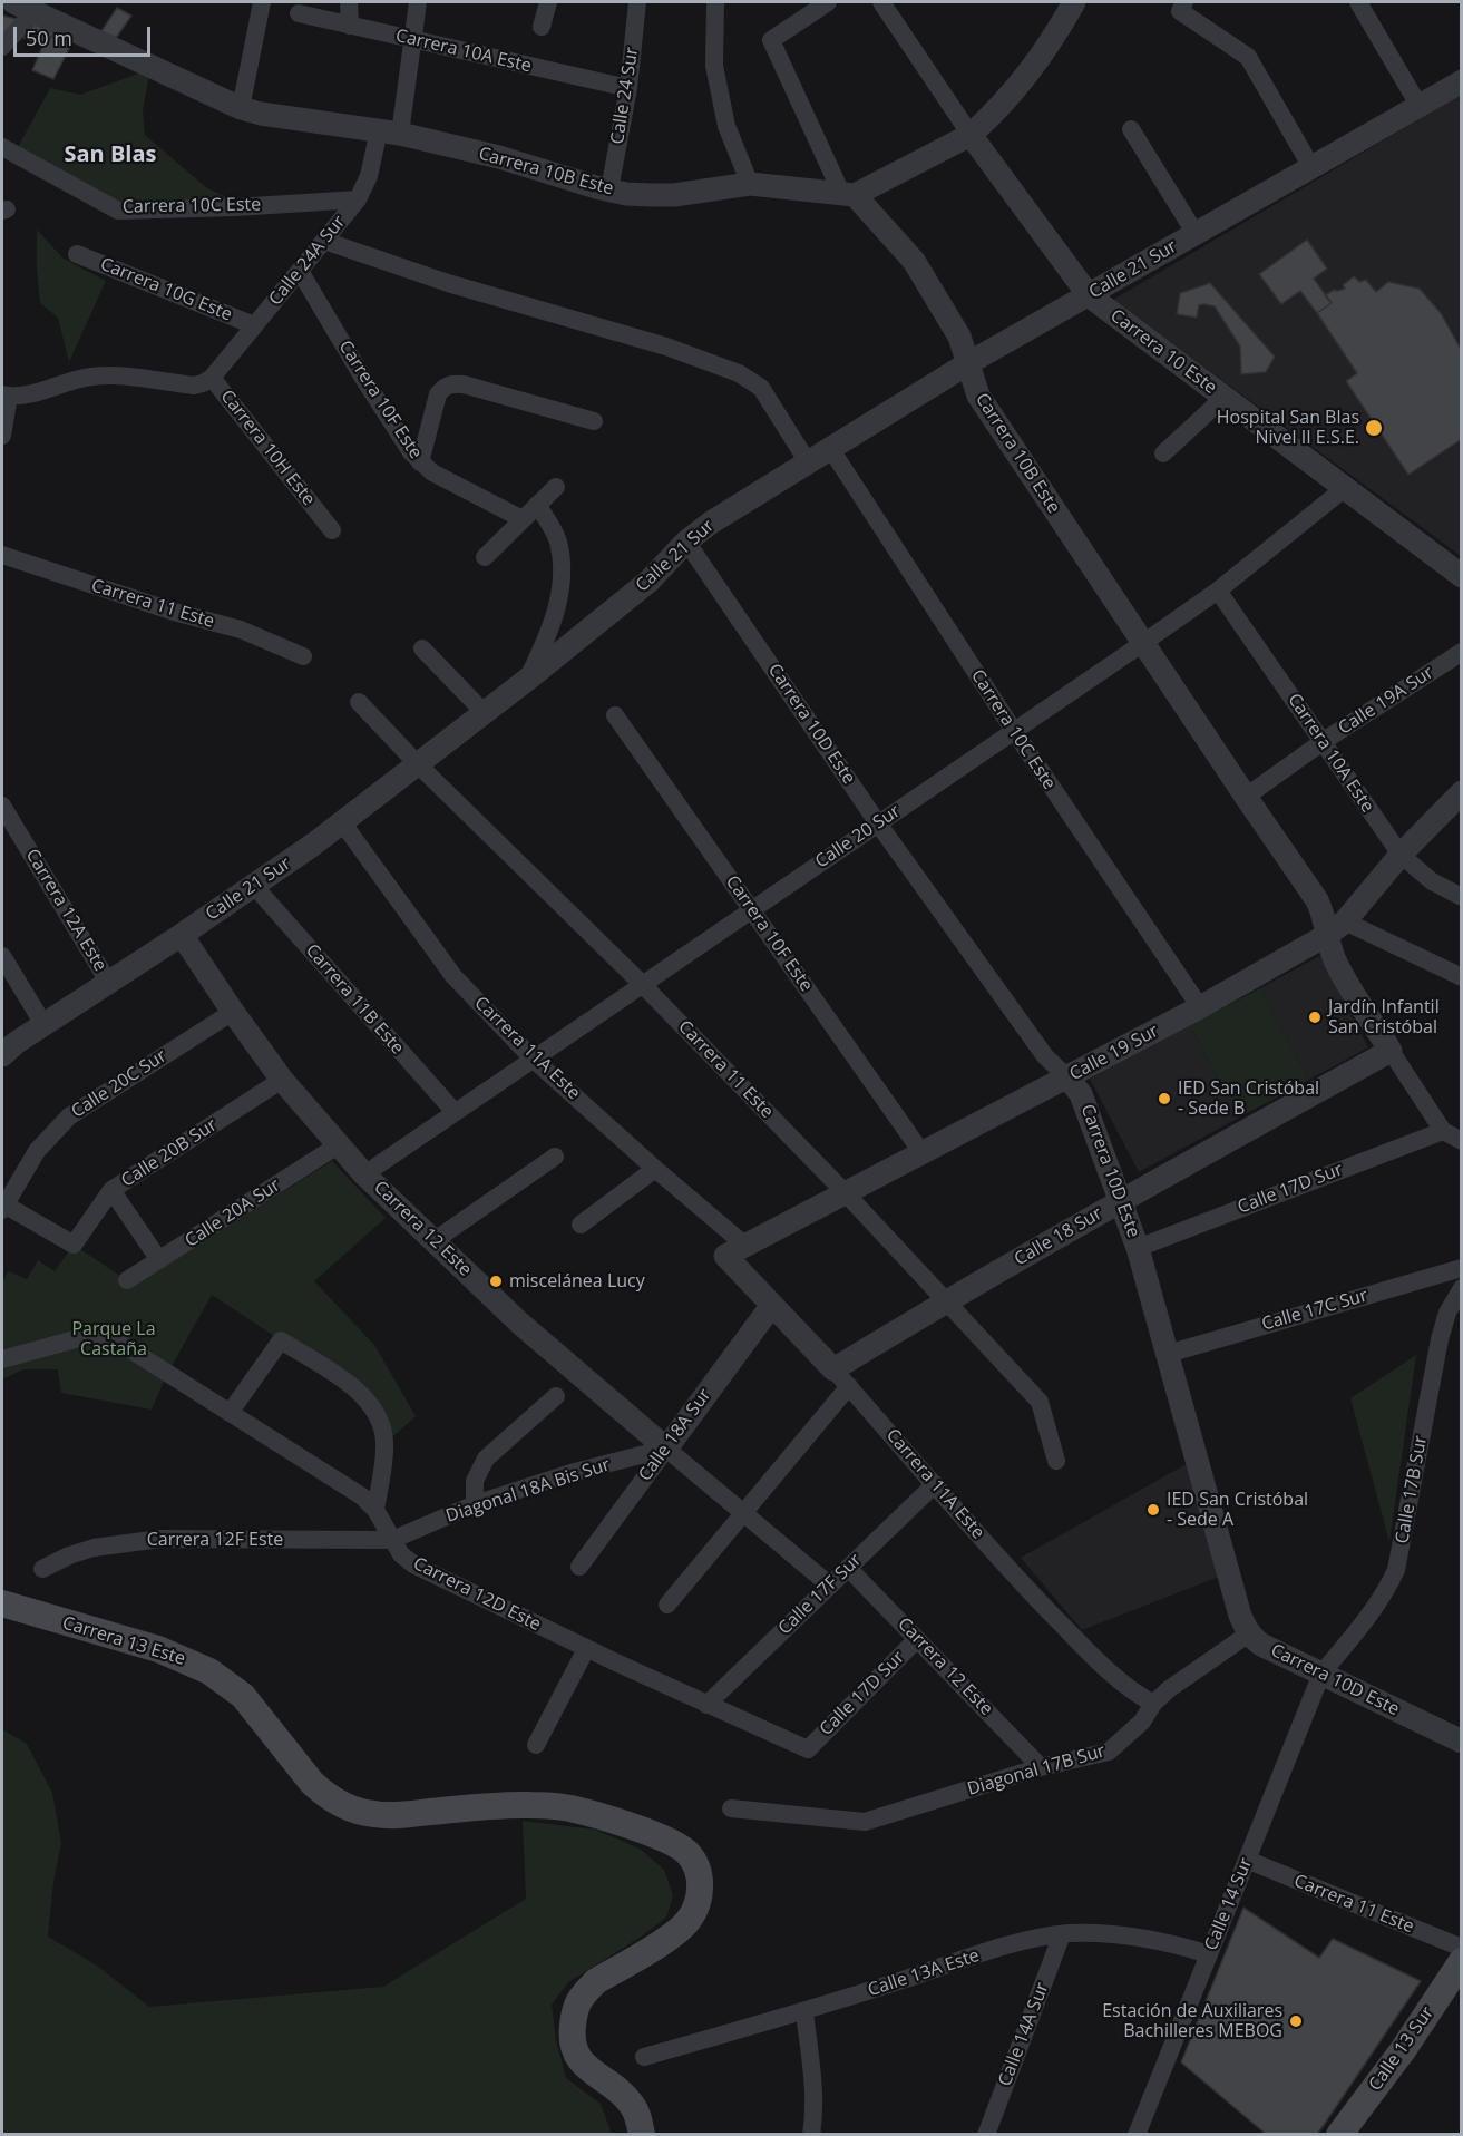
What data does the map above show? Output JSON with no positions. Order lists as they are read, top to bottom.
{
  "streets": {
    "main road": ["Carrera 13 Este", "Calle 13 Sur"],
    "street": [
      "Carrera 10A Este",
      "Calle 24 Sur",
      "Carrera 10B Este",
      "Carrera 10C Este",
      "Calle 24A Sur",
      "Calle 21 Sur",
      "Carrera 10G Este",
      "Carrera 10 Este",
      "Carrera 10F Este",
      "Carrera 10H Este",
      "Carrera 11 Este",
      "Calle 19A Sur",
      "Carrera 10D Este",
      "Calle 20 Sur",
      "Carrera 12A Este",
      "Carrera 11B Este",
      "Carrera 11A Este",
      "Calle 19 Sur",
      "Calle 20C Sur",
      "Calle 20B Sur",
      "Calle 17D Sur",
      "Calle 20A Sur",
      "Carrera 12 Este",
      "Calle 18 Sur",
      "Calle 17C Sur",
      "Calle 18A Sur",
      "Calle 17B Sur",
      "Diagonal 18A Bis Sur",
      "Carrera 12F Este",
      "Carrera 12D Este",
      "Calle 17F Sur",
      "Diagonal 17B Sur",
      "Calle 14 Sur",
      "Calle 13A Este",
      "Calle 14A Sur"
    ]
  },
  "crossings": [
    ["Carrera 10A Este", "Calle 24 Sur"],
    ["Carrera 10A Este", "Calle 24A Sur"],
    ["Carrera 10A Este", "Calle 19A Sur"],
    ["Carrera 10A Este", "Calle 20 Sur"],
    ["Carrera 10A Este", "Calle 19 Sur"],
    ["Calle 24 Sur", "Carrera 10B Este"],
    ["Carrera 10B Este", "Calle 24A Sur"],
    ["Carrera 10B Este", "Calle 21 Sur"],
    ["Carrera 10B Este", "Calle 19A Sur"],
    ["Carrera 10B Este", "Calle 20 Sur"],
    ["Carrera 10B Este", "Calle 19 Sur"],
    ["Carrera 10B Este", "Calle 17D Sur"],
    ["Carrera 10B Este", "Calle 18 Sur"],
    ["Carrera 10C Este", "Calle 24A Sur"],
    ["Carrera 10C Este", "Calle 21 Sur"],
    ["Carrera 10C Este", "Calle 20 Sur"],
    ["Carrera 10C Este", "Calle 19 Sur"],
    ["Calle 24A Sur", "Carrera 10G Este"],
    ["Calle 24A Sur", "Carrera 10F Este"],
    ["Calle 24A Sur", "Carrera 10H Este"],
    ["Calle 21 Sur", "Carrera 10 Este"],
    ["Calle 21 Sur", "Carrera 11 Este"],
    ["Calle 21 Sur", "Carrera 10D Este"],
    ["Calle 21 Sur", "Carrera 12A Este"],
    ["Calle 21 Sur", "Carrera 11B Este"],
    ["Calle 21 Sur", "Carrera 11A Este"],
    ["Calle 21 Sur", "Carrera 12 Este"],
    ["Carrera 10 Este", "Calle 20 Sur"],
    ["Carrera 10F Este", "Calle 20 Sur"],
    ["Carrera 10F Este", "Calle 19 Sur"],
    ["Carrera 11 Este", "Calle 20 Sur"],
    ["Carrera 11 Este", "Calle 19 Sur"],
    ["Carrera 11 Este", "Calle 18 Sur"],
    ["Carrera 11 Este", "Calle 14 Sur"],
    ["Carrera 10D Este", "Calle 20 Sur"],
    ["Carrera 10D Este", "Calle 19 Sur"],
    ["Carrera 10D Este", "Calle 17D Sur"],
    ["Carrera 10D Este", "Calle 18 Sur"],
    ["Carrera 10D Este", "Calle 17C Sur"],
    ["Carrera 10D Este", "Calle 17B Sur"],
    ["Carrera 10D Este", "Diagonal 17B Sur"],
    ["Carrera 10D Este", "Calle 14 Sur"],
    ["Calle 20 Sur", "Carrera 11B Este"],
    ["Calle 20 Sur", "Carrera 11A Este"],
    ["Calle 20 Sur", "Carrera 12 Este"],
    ["Carrera 11A Este", "Calle 19 Sur"],
    ["Carrera 11A Este", "Calle 18 Sur"],
    ["Carrera 11A Este", "Calle 18A Sur"],
    ["Carrera 11A Este", "Calle 17F Sur"],
    ["Carrera 11A Este", "Diagonal 17B Sur"],
    ["Calle 20C Sur", "Calle 20B Sur"],
    ["Calle 20C Sur", "Carrera 12 Este"],
    ["Calle 20B Sur", "Carrera 12 Este"],
    ["Calle 17D Sur", "Carrera 12 Este"],
    ["Calle 17D Sur", "Carrera 12D Este"],
    ["Calle 20A Sur", "Carrera 12 Este"],
    ["Carrera 12 Este", "Calle 18 Sur"],
    ["Carrera 12 Este", "Calle 18A Sur"],
    ["Carrera 12 Este", "Diagonal 18A Bis Sur"],
    ["Carrera 12 Este", "Calle 17F Sur"],
    ["Carrera 12 Este", "Diagonal 17B Sur"],
    ["Calle 18A Sur", "Diagonal 18A Bis Sur"],
    ["Calle 17B Sur", "Calle 14 Sur"],
    ["Diagonal 18A Bis Sur", "Carrera 12F Este"],
    ["Diagonal 18A Bis Sur", "Carrera 12D Este"],
    ["Carrera 12F Este", "Carrera 12D Este"],
    ["Carrera 12D Este", "Calle 17F Sur"],
    ["Calle 14 Sur", "Calle 13A Este"],
    ["Calle 13A Este", "Calle 14A Sur"]
  ],
  "districts": ["San Blas"],
  "parks": ["Parque La Castaña"],
  "places": [
    "Hospital San Blas Nivel II E.S.E.",
    "Jardín Infantil San Cristóbal",
    "IED San Cristóbal - Sede B",
    "miscelánea Lucy",
    "IED San Cristóbal - Sede A",
    "Estación de Auxiliares Bachilleres MEBOG"
  ],
  "scale_bar": "50 m"
}
